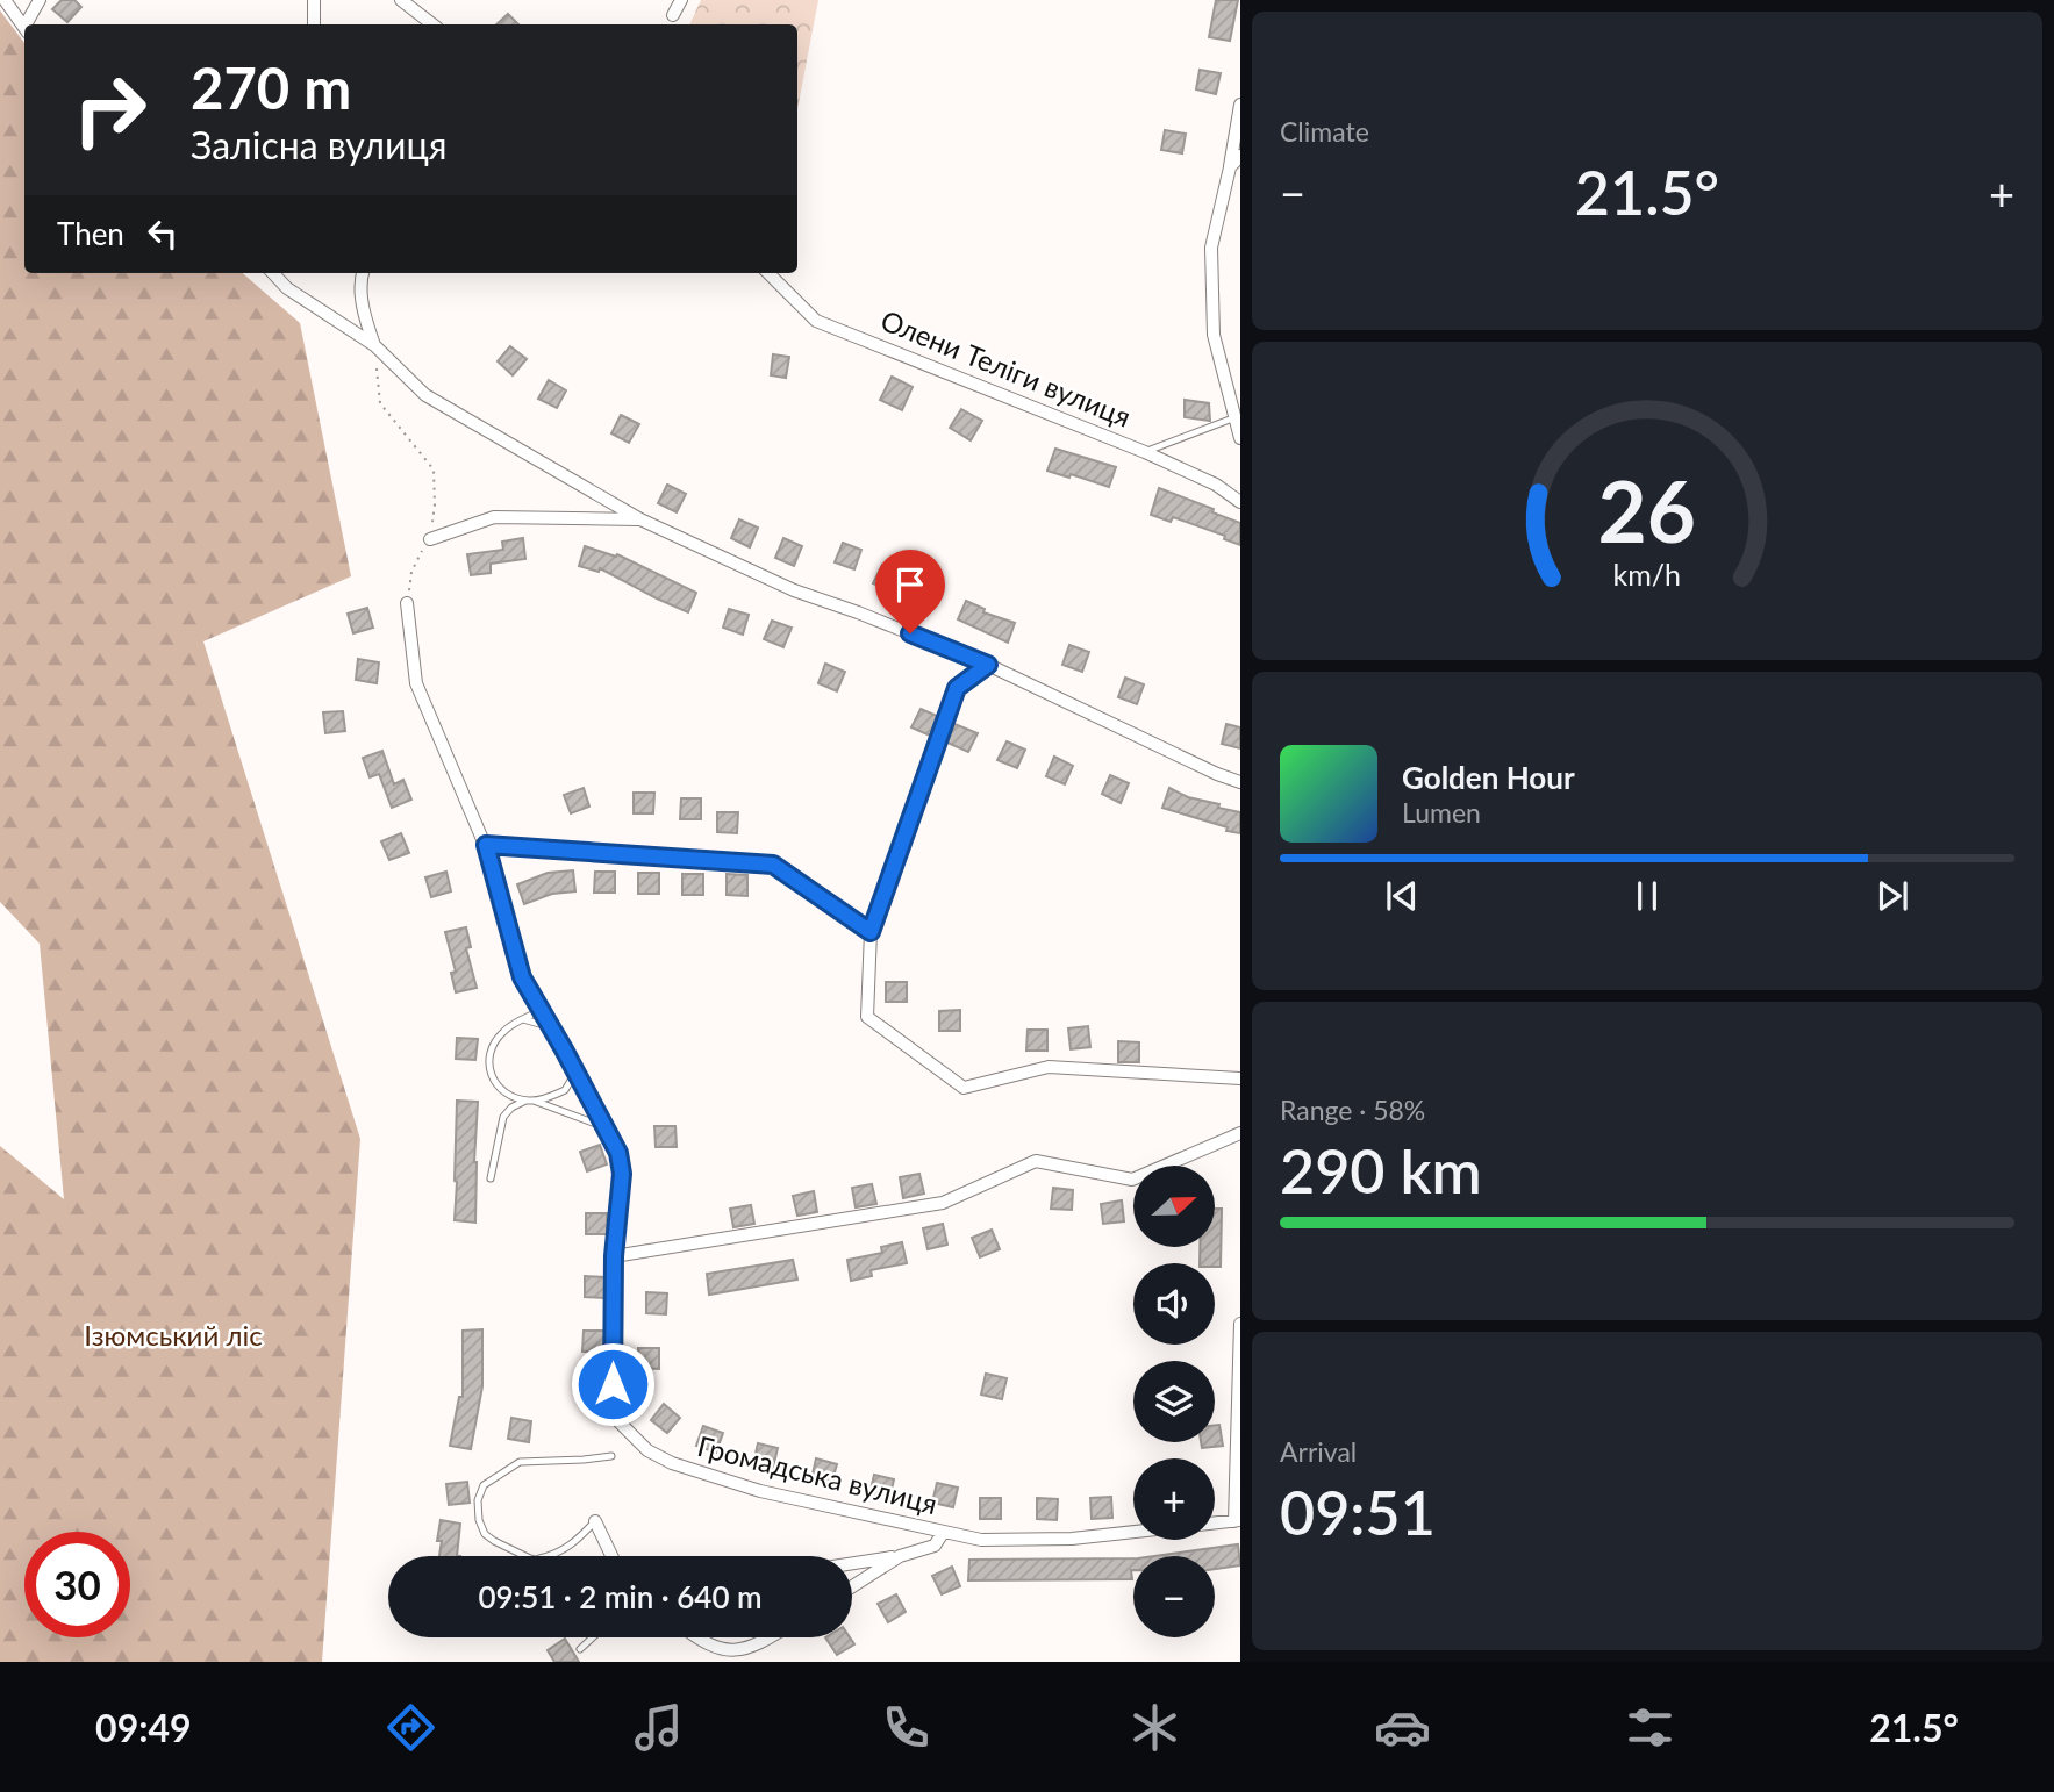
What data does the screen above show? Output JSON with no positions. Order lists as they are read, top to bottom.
{
  "streets": {
    "street": ["Олени Теліги вулиця", "Громадська вулиця"]
  },
  "parks": ["Ізюмський ліс"],
  "north": "right",
  "page": {
    "tile": [
      "Climate",
      ["Range · 58%", "290 km"],
      ["Arrival", "09:51"]
    ],
    "turn": ["270 m", "Залісна вулиця"],
    "heat": ["−", "21.5°", "+"],
    "then": "Then",
    "song": ["Golden Hour", "Lumen"],
    "map_buttons": ["+", "−"],
    "limit": "30",
    "trip": "09:51 · 2 min · 640 m",
    "tabs": ["09:49", "21.5°"],
    "gauge": ["26", "km/h"]
  }
}
